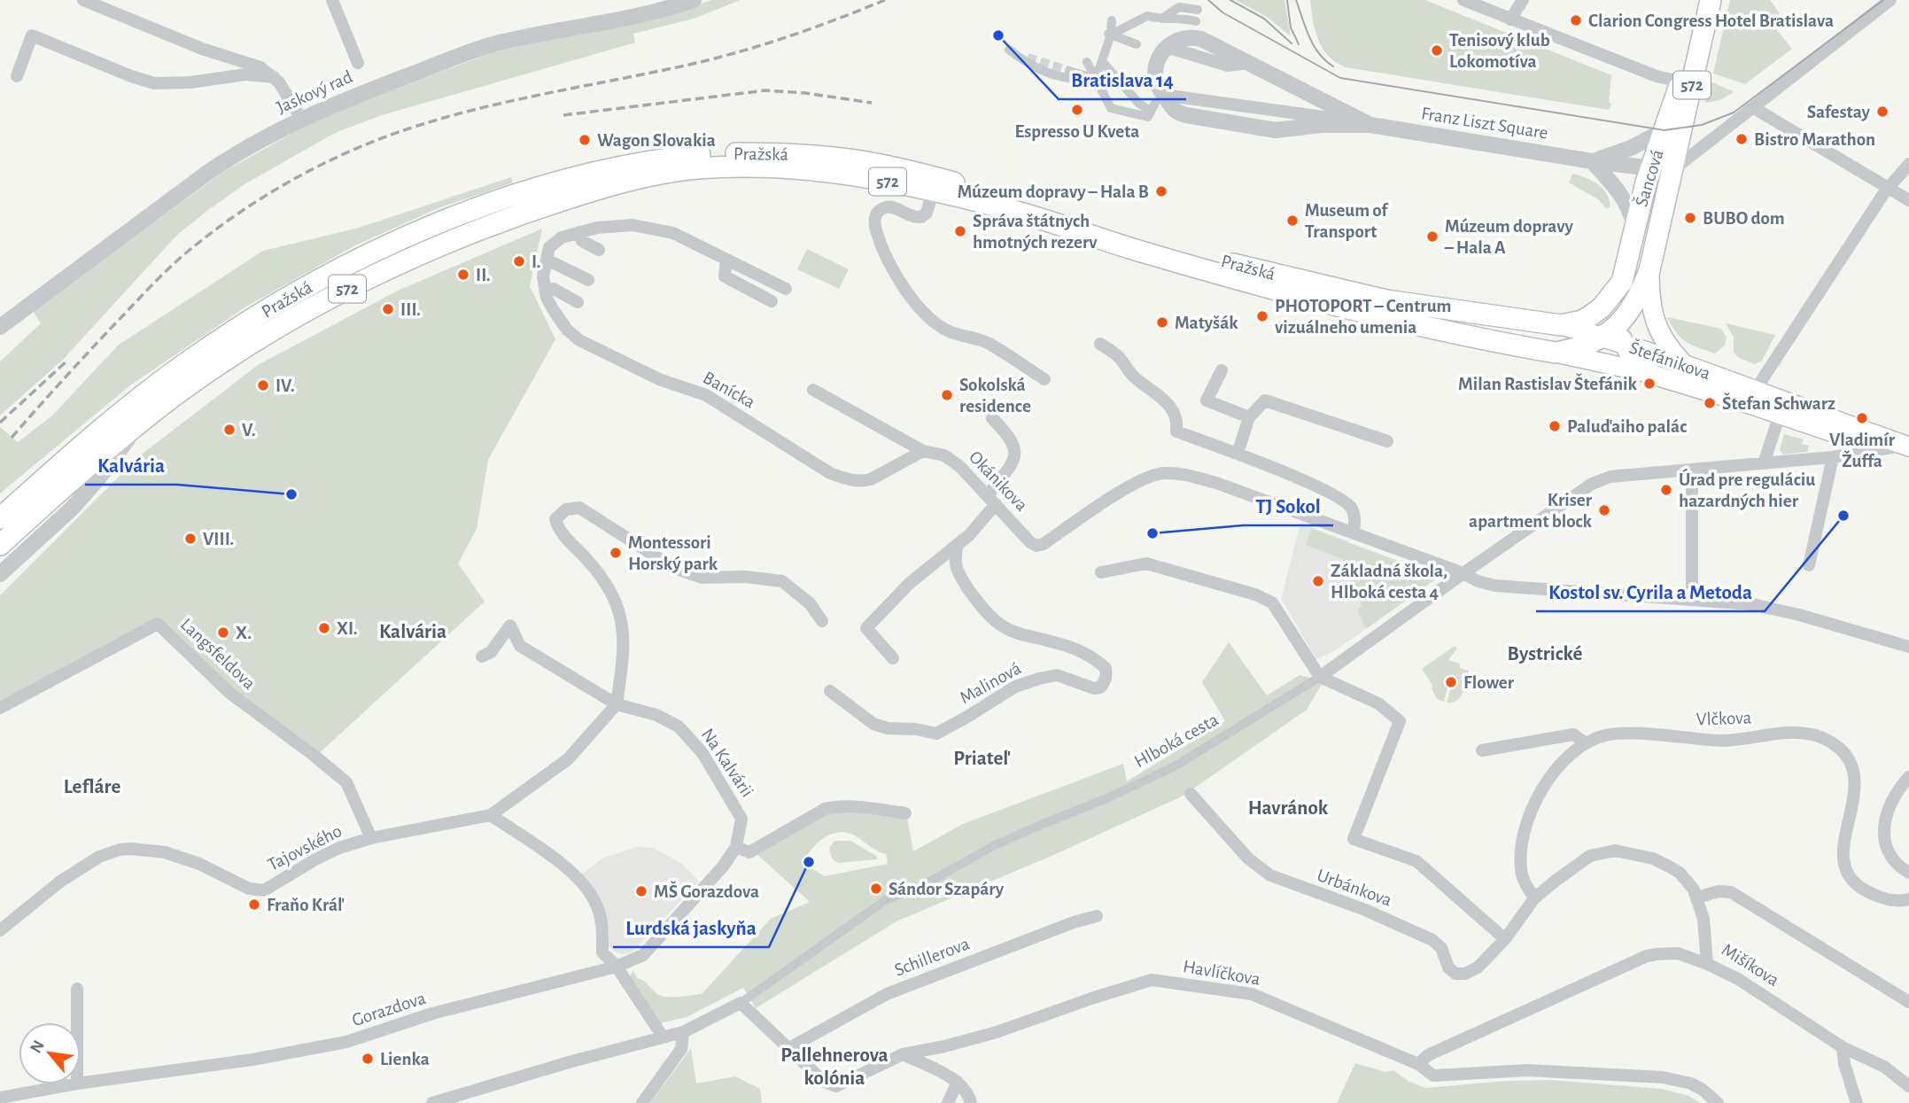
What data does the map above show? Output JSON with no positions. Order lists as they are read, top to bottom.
{
  "streets": {
    "main road": [
      "572",
      "Pražská",
      "Šancová",
      "Štefánikova"
    ],
    "street": [
      "Jaskový rad",
      "Franz Liszt Square",
      "Banícka",
      "Okánikova",
      "Langsfeldova",
      "Malinová",
      "Vlčkova",
      "Hlboká cesta",
      "Na Kalvárii",
      "Tajovského",
      "Urbánkova",
      "Schillerova",
      "Mišíkova",
      "Havlíčkova",
      "Gorazdova"
    ]
  },
  "crossings": [
    ["Franz Liszt Square", "Šancová"],
    ["Pražská", "Šancová"],
    ["Pražská", "Štefánikova"],
    ["Šancová", "Štefánikova"],
    ["Štefánikova", "Hlboká cesta"],
    ["Banícka", "Okánikova"],
    ["Langsfeldova", "Tajovského"],
    ["Vlčkova", "Mišíkova"],
    ["Hlboká cesta", "Havlíčkova"],
    ["Na Kalvárii", "Tajovského"],
    ["Na Kalvárii", "Gorazdova"],
    ["Urbánkova", "Mišíkova"],
    ["Schillerova", "Havlíčkova"]
  ],
  "districts": [
    "Kalvária",
    "Bystrické",
    "Priateľ",
    "Lefláre",
    "Havránok",
    "Pallehnerova kolónia"
  ],
  "places": [
    "Clarion Congress Hotel Bratislava",
    "Bratislava 14",
    "Tenisový klub Lokomotíva",
    "Espresso U Kveta",
    "Safestay",
    "Bistro Marathon",
    "Wagon Slovakia",
    "Múzeum dopravy – Hala B",
    "BUBO dom",
    "Museum of Transport",
    "Správa štátnych hmotných rezerv",
    "Múzeum dopravy – Hala A",
    "I.",
    "II.",
    "III.",
    "PHOTOPORT – Centrum vizuálneho umenia",
    "Matyšák",
    "Milan Rastislav Štefánik",
    "IV.",
    "Sokolská residence",
    "Štefan Schwarz",
    "Vladimír Žuffa",
    "Paluďaiho palác",
    "V.",
    "Úrad pre reguláciu hazardných hier",
    "Kalvária",
    "Kriser apartment block",
    "Kostol sv. Cyrila a Metoda",
    "TJ Sokol",
    "VIII.",
    "Montessori Horský park",
    "Základná škola, Hlboká cesta 4",
    "XI.",
    "X.",
    "Flower",
    "Lurdská jaskyňa",
    "Sándor Szapáry",
    "MŠ Gorazdova",
    "Fraňo Kráľ",
    "Lienka"
  ],
  "north": "top left"
}
